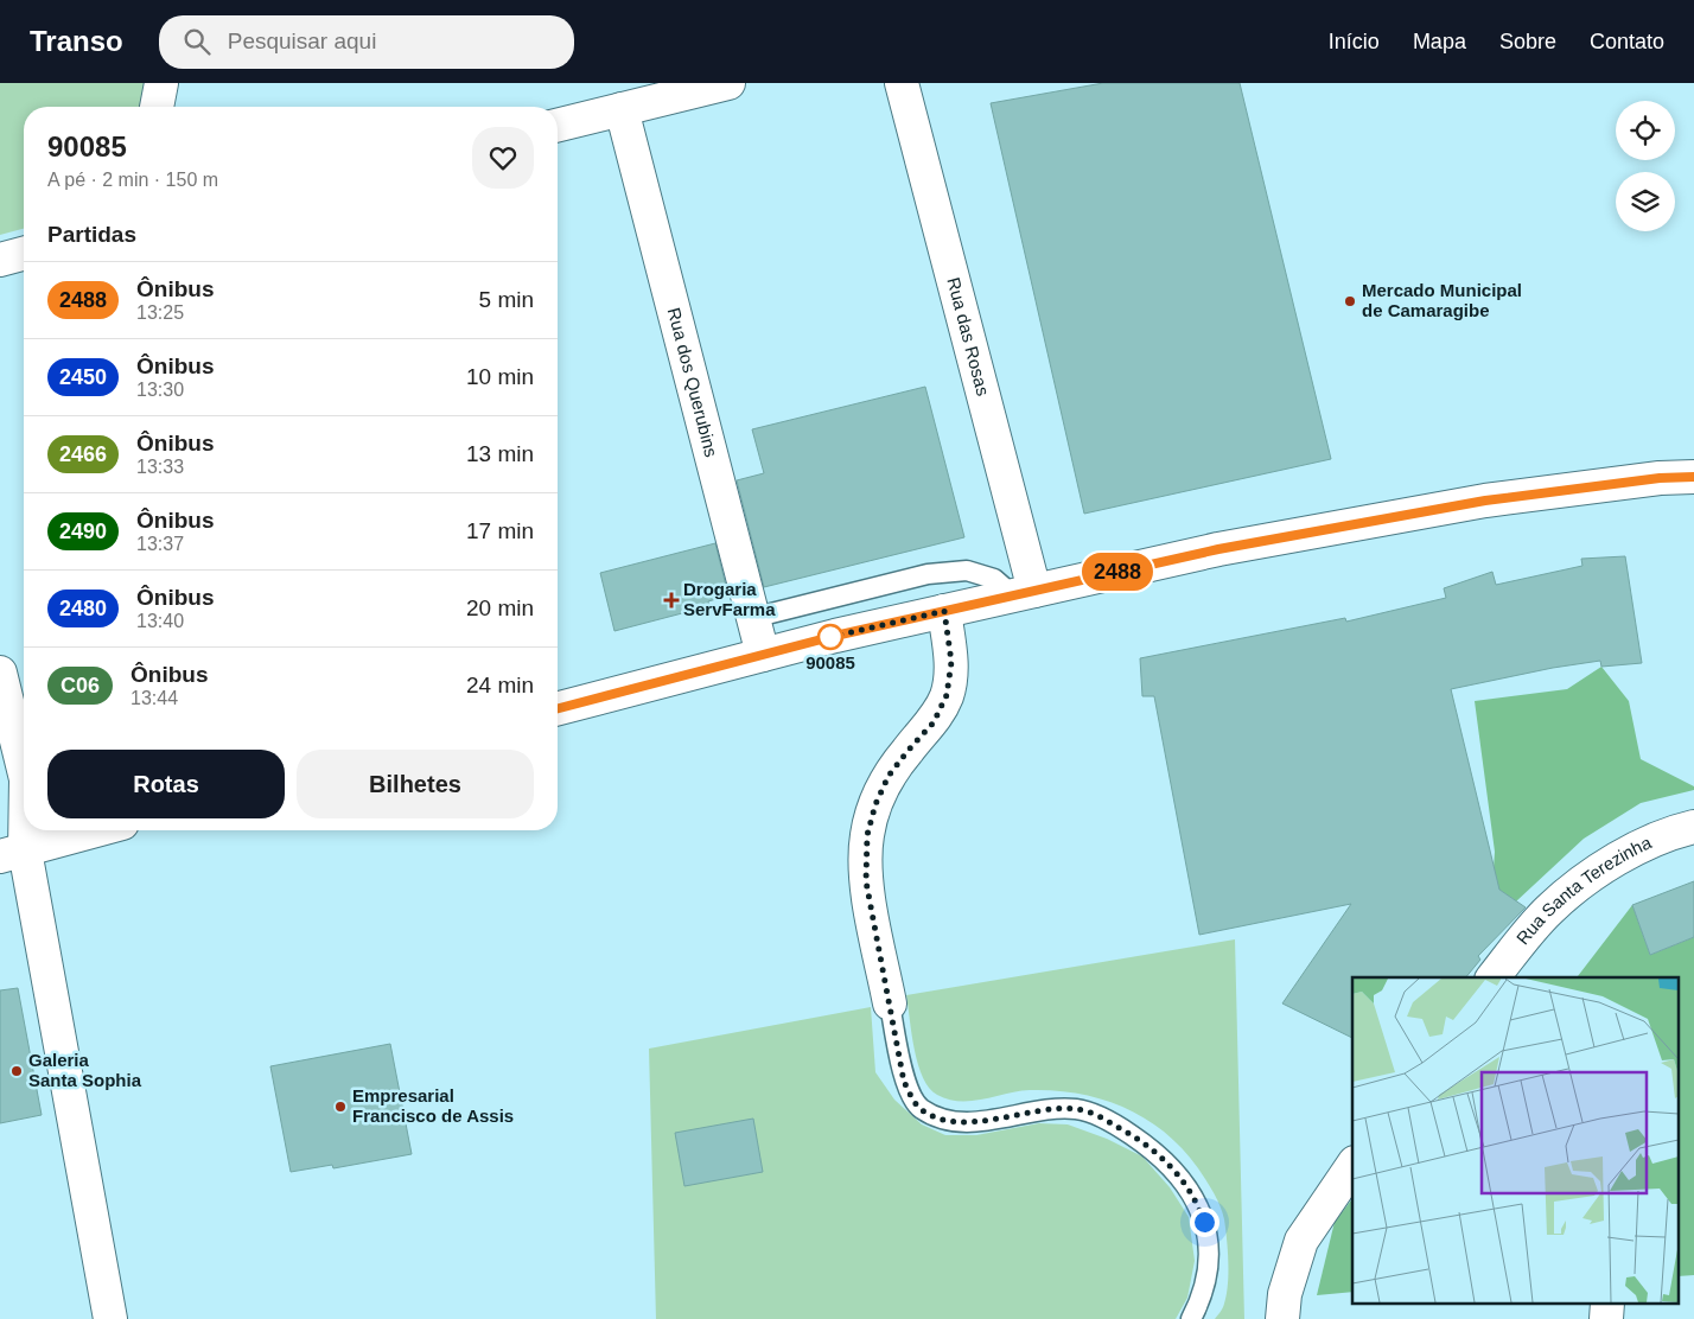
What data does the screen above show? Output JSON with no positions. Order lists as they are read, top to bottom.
{
  "streets": {
    "street": ["Rua das Rosas", "Rua dos Querubins", "Rua Santa Terezinha"]
  },
  "places": {
    "other": [
      "Mercado Municipal de Camaragibe",
      "90085",
      "Galeria Santa Sophia",
      "Empresarial Francisco de Assis"
    ],
    "health": ["Drogaria ServFarma"]
  },
  "lines": ["bus line 2488"],
  "page": {
    "header": "Transo",
    "search": "Pesquisar aqui",
    "nav": [
      "Início",
      "Mapa",
      "Sobre",
      "Contato"
    ],
    "on_map": "2488",
    "heading": [
      ["90085", "A pé · 2 min · 150 m"],
      "Partidas"
    ],
    "list": [
      {
        "mark": "2488",
        "name": "Ônibus",
        "note": "13:25",
        "value": "5 min"
      },
      {
        "mark": "2450",
        "name": "Ônibus",
        "note": "13:30",
        "value": "10 min"
      },
      {
        "mark": "2466",
        "name": "Ônibus",
        "note": "13:33",
        "value": "13 min"
      },
      {
        "mark": "2490",
        "name": "Ônibus",
        "note": "13:37",
        "value": "17 min"
      },
      {
        "mark": "2480",
        "name": "Ônibus",
        "note": "13:40",
        "value": "20 min"
      },
      {
        "mark": "C06",
        "name": "Ônibus",
        "note": "13:44",
        "value": "24 min"
      }
    ],
    "buttons": ["Rotas", "Bilhetes"]
  }
}
